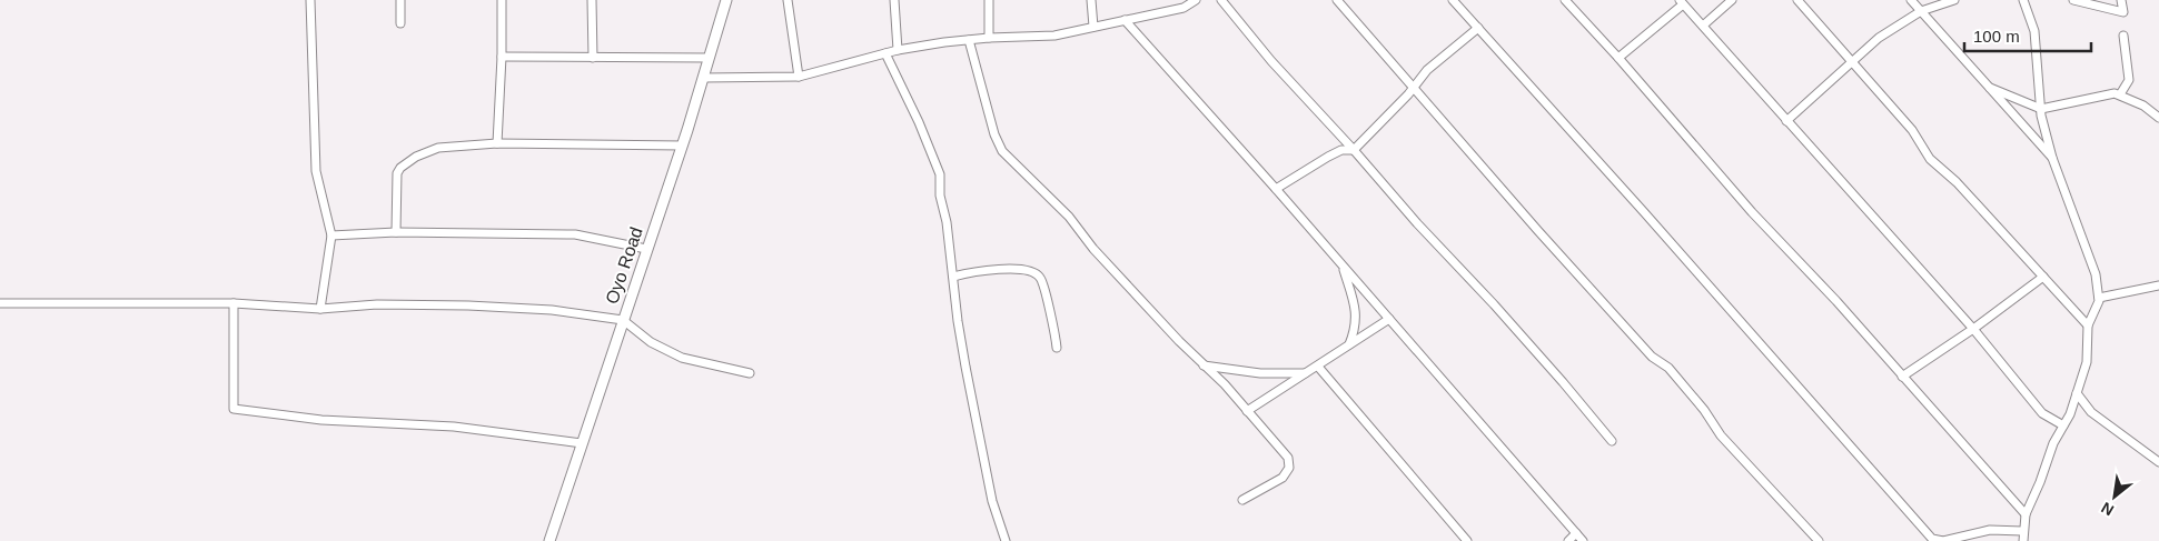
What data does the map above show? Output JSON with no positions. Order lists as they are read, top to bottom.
{
  "streets": {
    "street": ["Oyo Road"]
  },
  "scale_bar": "100 m",
  "north": "bottom left"
}
